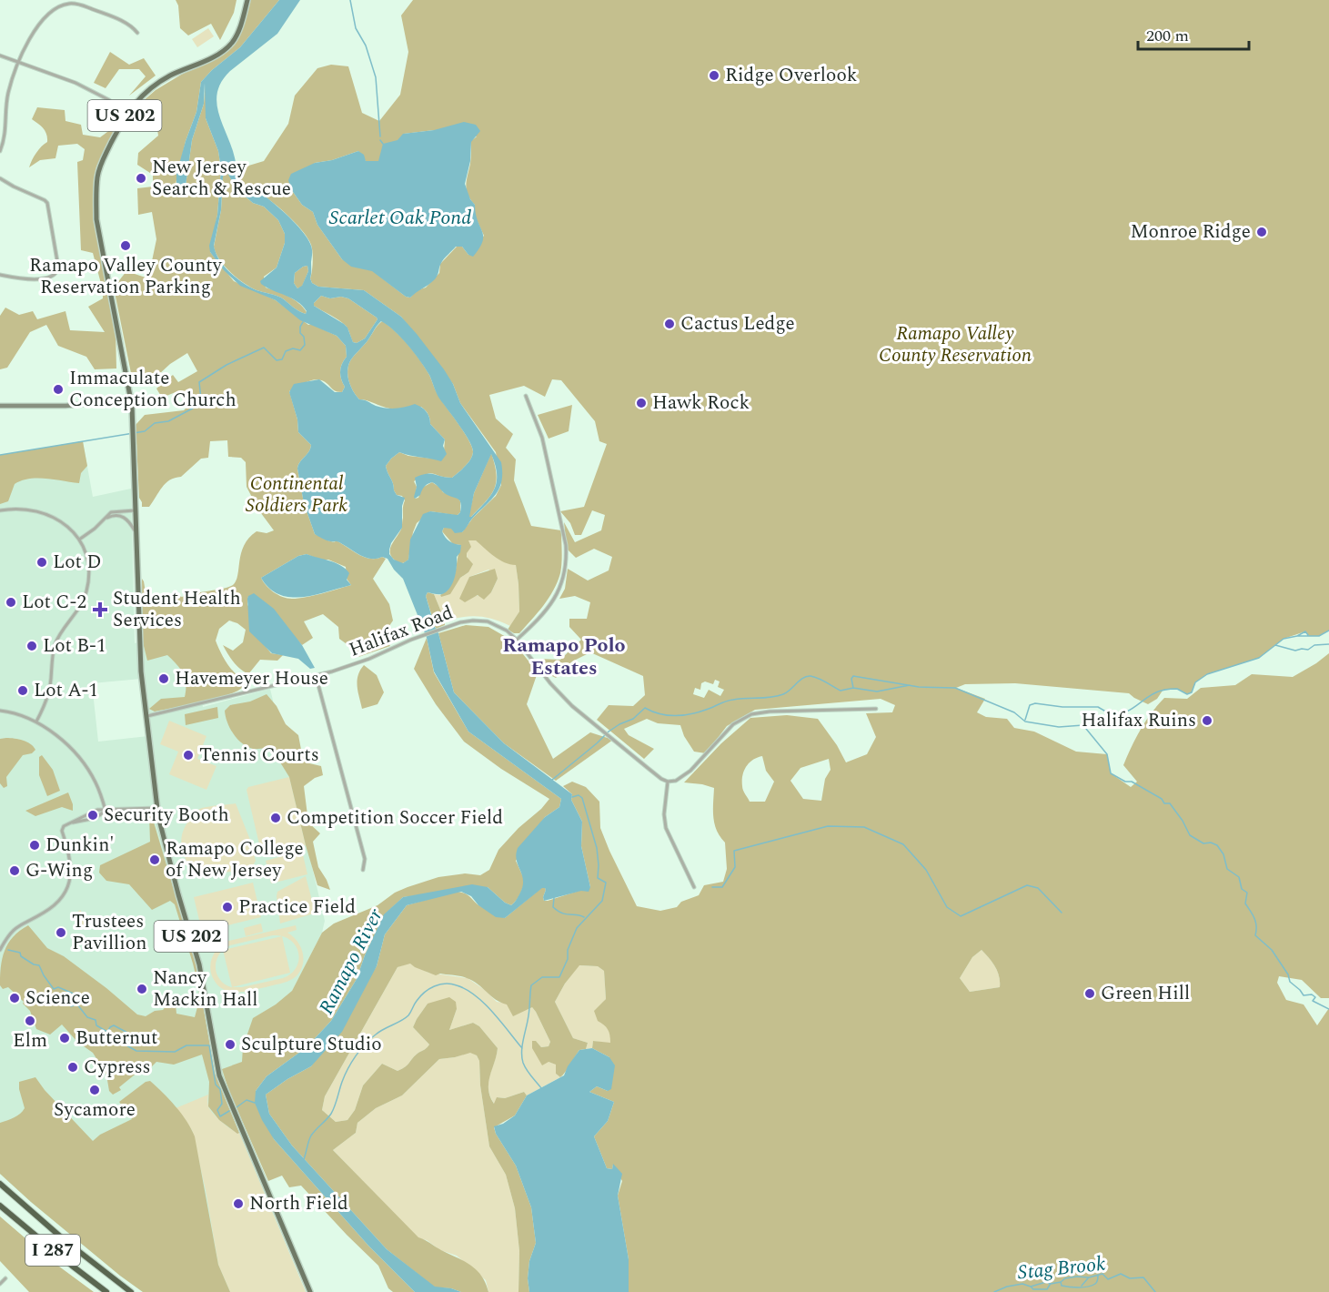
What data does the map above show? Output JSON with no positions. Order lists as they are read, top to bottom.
{
  "streets": {
    "highway": ["I 287"],
    "main road": ["US 202"],
    "street": ["Halifax Road"]
  },
  "crossings": [
    ["US 202", "Halifax Road"]
  ],
  "districts": ["Ramapo Polo Estates"],
  "water": ["Scarlet Oak Pond", "Ramapo River", "Stag Brook"],
  "parks": ["Ramapo Valley County Reservation", "Continental Soldiers Park"],
  "places": {
    "other": [
      "Ridge Overlook",
      "New Jersey Search & Rescue",
      "Monroe Ridge",
      "Ramapo Valley County Reservation Parking",
      "Cactus Ledge",
      "Immaculate Conception Church",
      "Hawk Rock",
      "Lot D",
      "Lot C-2",
      "Lot B-1",
      "Havemeyer House",
      "Lot A-1",
      "Halifax Ruins",
      "Tennis Courts",
      "Security Booth",
      "Competition Soccer Field",
      "Dunkin'",
      "Ramapo College of New Jersey",
      "G-Wing",
      "Practice Field",
      "Trustees Pavillion",
      "Nancy Mackin Hall",
      "Green Hill",
      "Science",
      "Elm",
      "Butternut",
      "Sculpture Studio",
      "Cypress",
      "Sycamore",
      "North Field"
    ],
    "health": ["Student Health Services"]
  },
  "scale_bar": "200 m"
}
